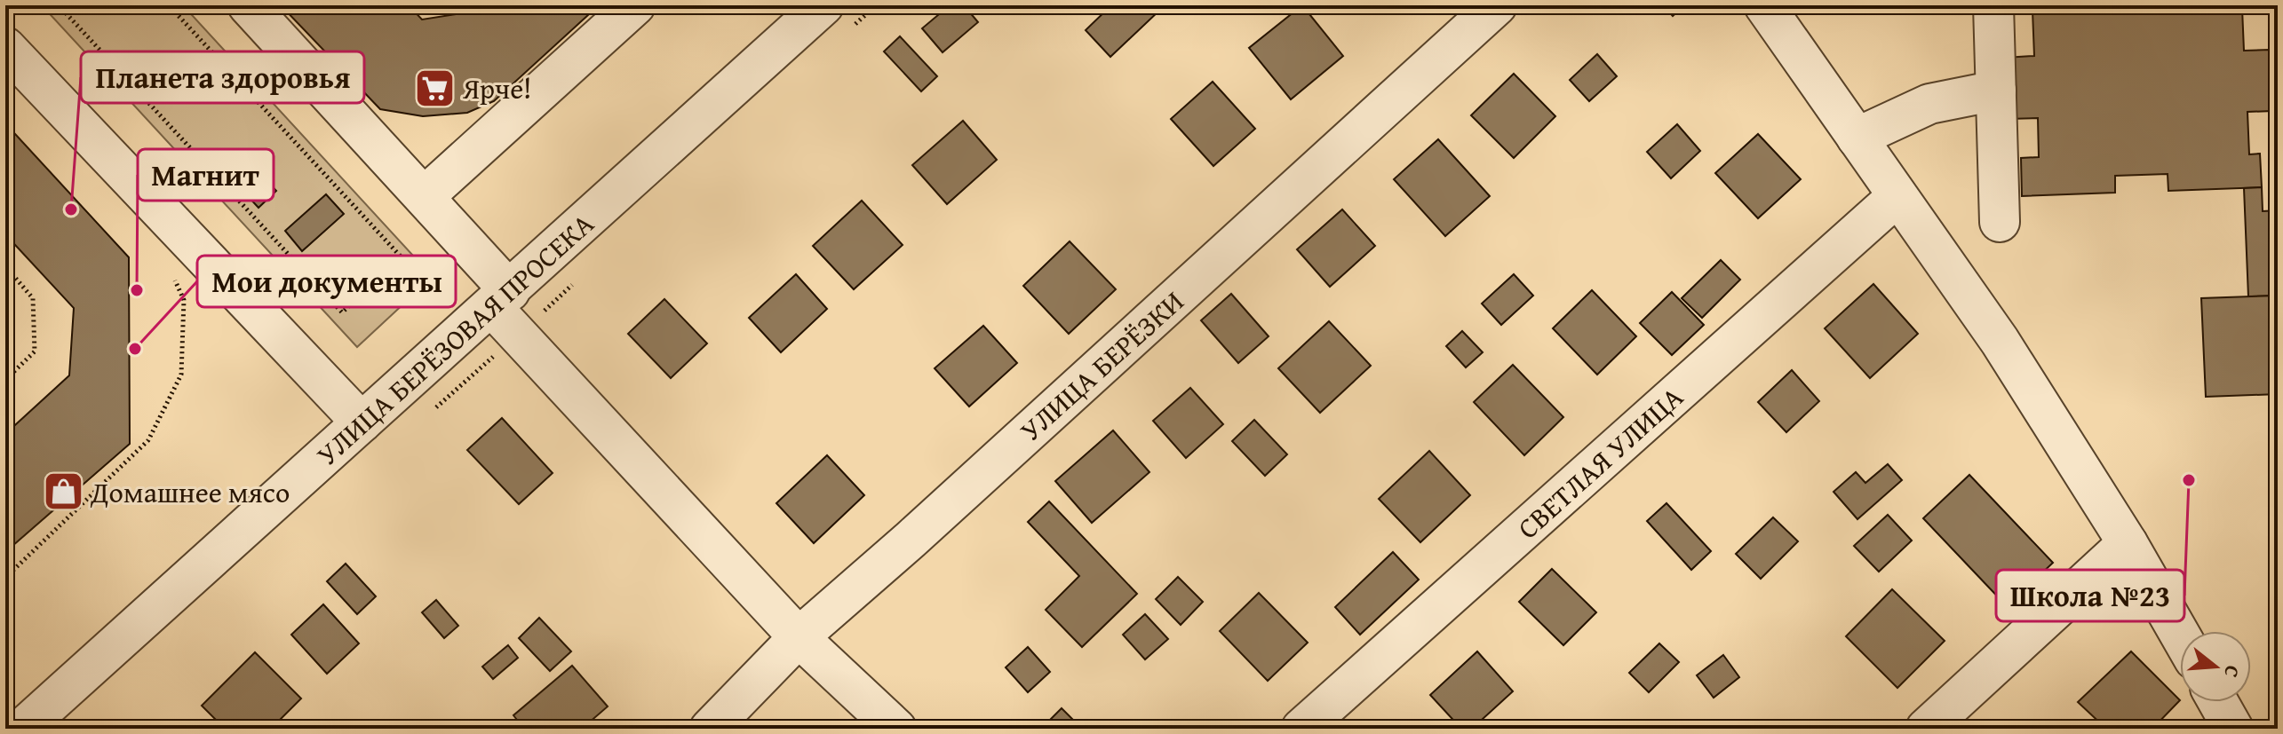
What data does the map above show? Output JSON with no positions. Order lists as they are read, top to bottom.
{
  "streets": {
    "street": ["УЛИЦА БЕРЁЗОВАЯ ПРОСЕКА", "УЛИЦА БЕРЁЗКИ", "СВЕТЛАЯ УЛИЦА"]
  },
  "places": {
    "supermarket": ["Ярче!"],
    "other": [
      "Планета здоровья",
      "Магнит",
      "Мои документы",
      "Школа №23"
    ],
    "shop": ["Домашнее мясо"]
  },
  "north": "right"
}
